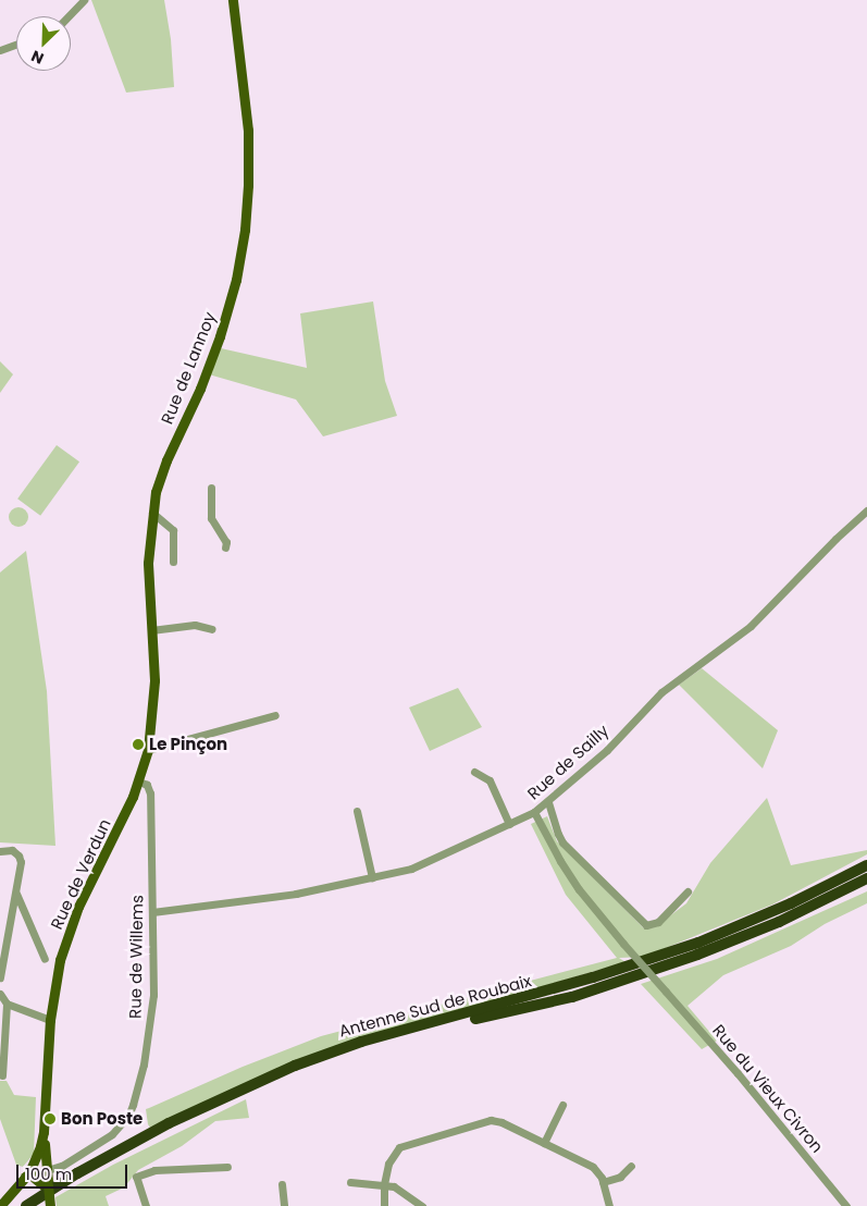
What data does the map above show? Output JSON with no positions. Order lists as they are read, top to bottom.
{
  "streets": {
    "highway": ["Antenne Sud de Roubaix"],
    "main road": ["Rue de Lannoy", "Rue de Verdun"],
    "street": ["Rue de Sailly", "Rue de Willems", "Rue du Vieux Civron"]
  },
  "crossings": [
    ["Rue de Lannoy", "Rue de Verdun"],
    ["Rue de Sailly", "Rue de Willems"],
    ["Rue de Sailly", "Rue du Vieux Civron"],
    ["Rue de Verdun", "Rue de Willems"]
  ],
  "places": ["Le Pinçon", "Bon Poste"],
  "scale_bar": "100 m",
  "north": "bottom left"
}
